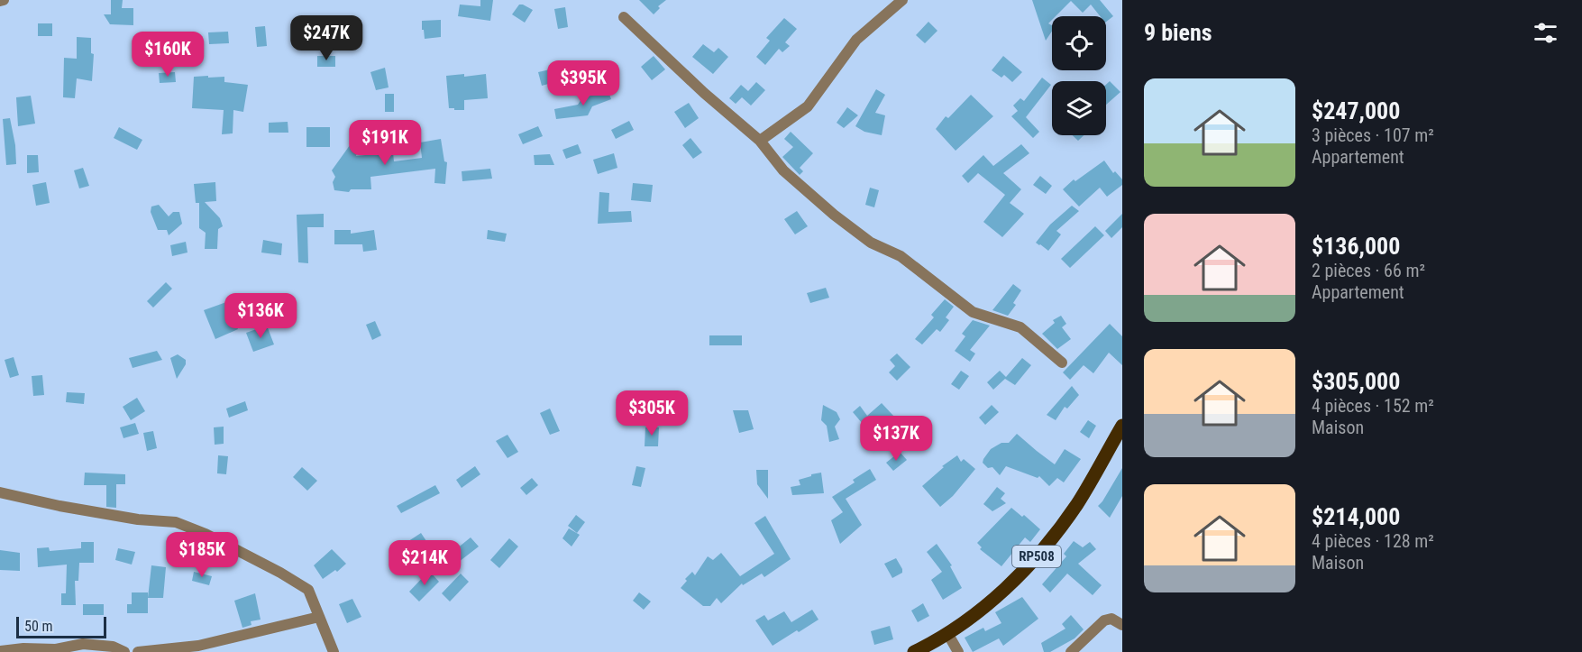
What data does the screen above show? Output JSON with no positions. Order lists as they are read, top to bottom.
{
  "streets": {
    "main road": ["RP508"]
  },
  "scale_bar": "50 m",
  "page": {
    "heading": "9 biens",
    "price": [
      "$247K",
      "$160K",
      "$395K",
      "$191K",
      "$136K",
      "$305K",
      "$137K",
      "$185K",
      "$214K"
    ],
    "list": [
      {
        "name": "$247,000",
        "note": "3 pièces · 107 m² · Appartement"
      },
      {
        "name": "$136,000",
        "note": "2 pièces · 66 m² · Appartement"
      },
      {
        "name": "$305,000",
        "note": "4 pièces · 152 m² · Maison"
      },
      {
        "name": "$214,000",
        "note": "4 pièces · 128 m² · Maison"
      }
    ],
    "scale": "50 m"
  }
}
